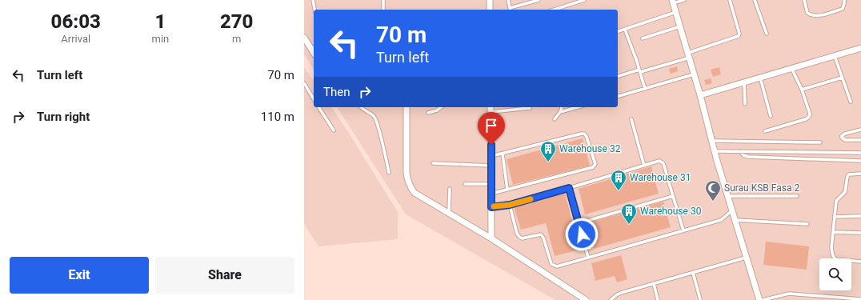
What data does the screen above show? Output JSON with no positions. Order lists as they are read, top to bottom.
{
  "places": {
    "building": ["Warehouse 32", "Warehouse 31", "Warehouse 30"],
    "mosque": ["Surau KSB Fasa 2"]
  },
  "page": {
    "eta": [
      "06:03",
      "Arrival",
      "1",
      "min",
      "270",
      "m"
    ],
    "turn": ["70 m", "Turn left"],
    "list": [
      {
        "name": "Turn left",
        "value": "70 m"
      },
      {
        "name": "Turn right",
        "value": "110 m"
      }
    ],
    "then": "Then",
    "buttons": ["Exit", "Share"]
  }
}
